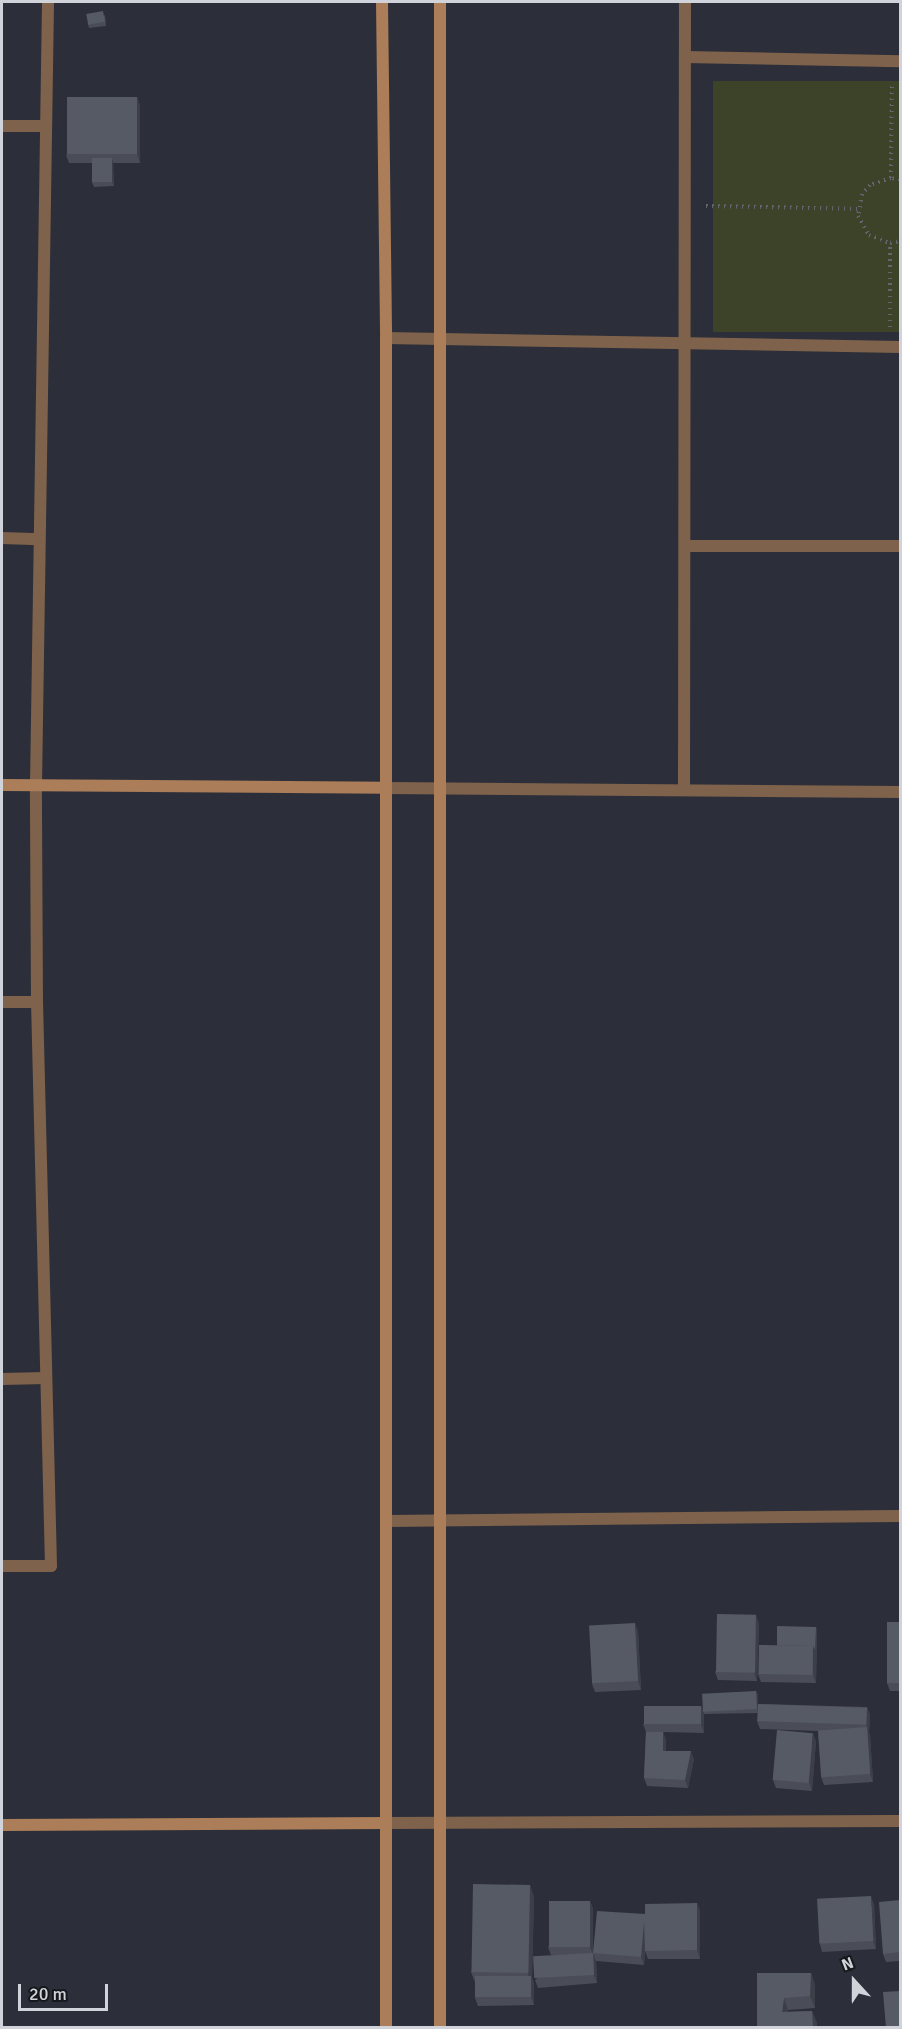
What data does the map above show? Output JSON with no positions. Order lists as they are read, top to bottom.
{
  "scale_bar": "20 m",
  "north": "top"
}
